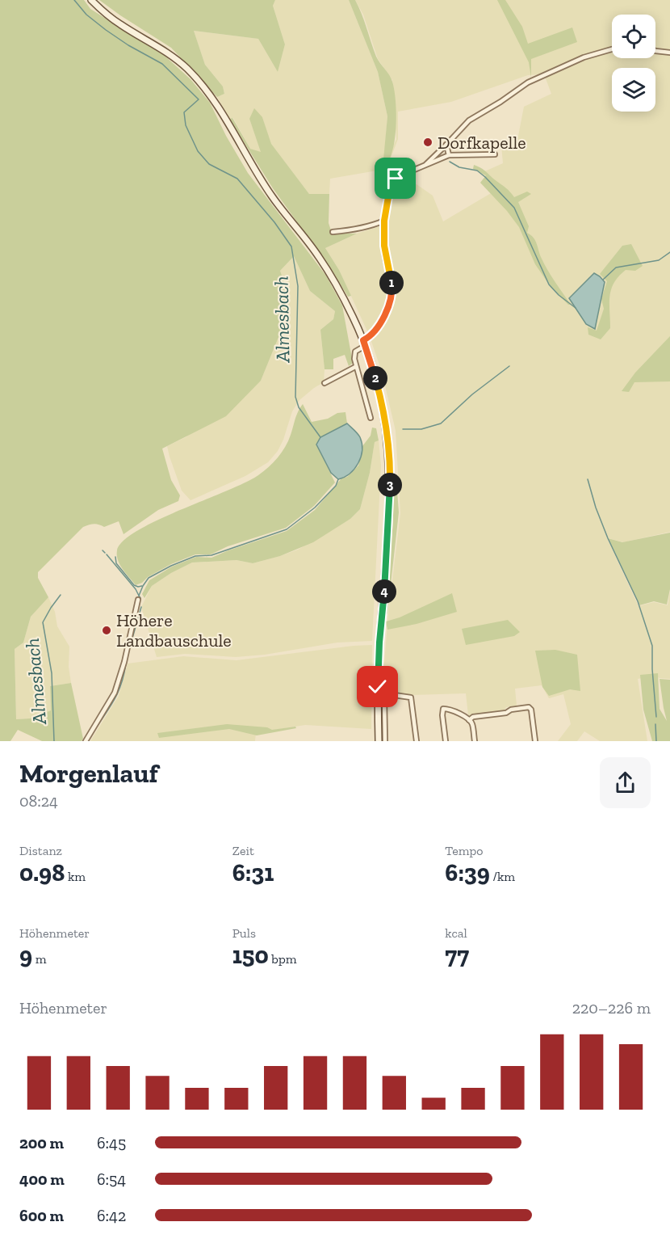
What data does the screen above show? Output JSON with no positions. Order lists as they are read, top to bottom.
{
  "water": ["Almesbach"],
  "places": ["Dorfkapelle", "Höhere Landbauschule"],
  "page": {
    "pins": [
      "1",
      "2",
      "3",
      "4"
    ],
    "heading": ["Morgenlauf", "08:24"],
    "stats": [
      ["Distanz", "0.98 km"],
      ["Zeit", "6:31"],
      ["Tempo", "6:39 /km"],
      ["Höhenmeter", "9 m"],
      ["Puls", "150 bpm"],
      ["kcal", "77"]
    ],
    "chart": ["Höhenmeter", "220–226 m"],
    "list": [
      {
        "name": "200 m",
        "note": "6:45"
      },
      {
        "name": "400 m",
        "note": "6:54"
      },
      {
        "name": "600 m",
        "note": "6:42"
      }
    ]
  }
}
